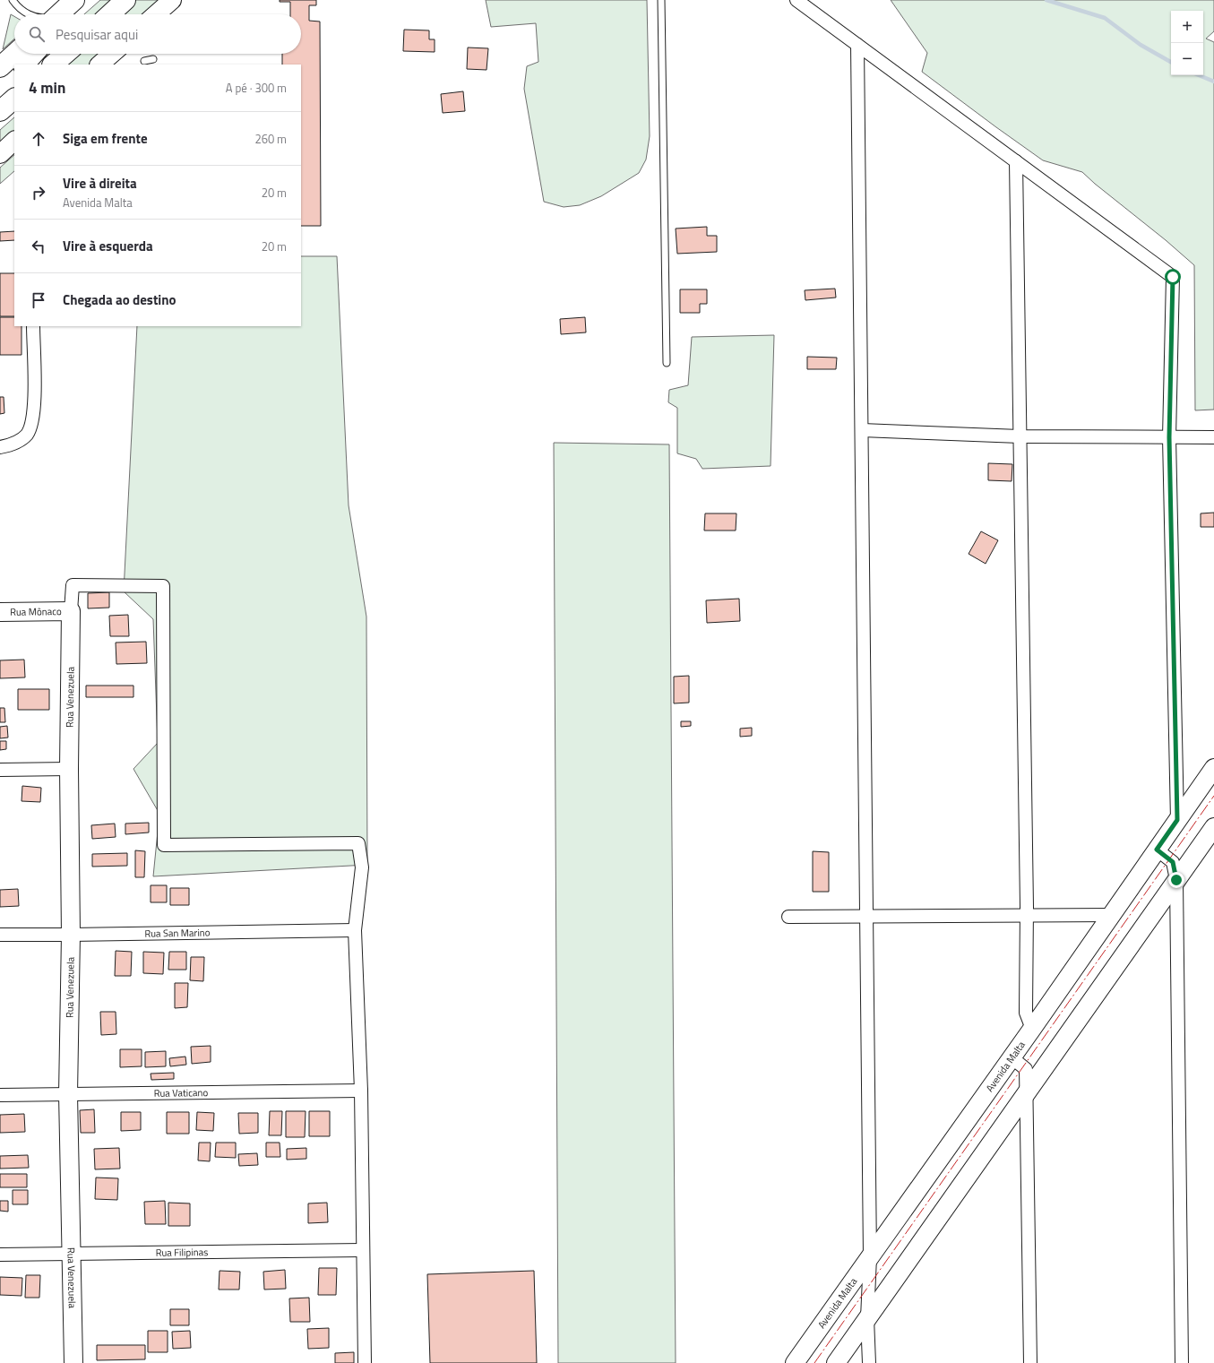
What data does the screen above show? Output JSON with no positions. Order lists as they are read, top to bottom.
{
  "streets": {
    "street": [
      "Rua Mônaco",
      "Rua Venezuela",
      "Rua San Marino",
      "Avenida Malta",
      "Rua Vaticano",
      "Rua Filipinas"
    ]
  },
  "crossings": [
    ["Rua Mônaco", "Rua Venezuela"],
    ["Rua Venezuela", "Rua San Marino"],
    ["Rua Venezuela", "Rua Vaticano"],
    ["Rua Venezuela", "Rua Filipinas"]
  ],
  "page": {
    "map_buttons": ["+", "−"],
    "search": "Pesquisar aqui",
    "heading": ["4 min", "A pé · 300 m"],
    "list": [
      ["Siga em frente", "260 m"],
      ["Vire à direita", "Avenida Malta", "20 m"],
      ["Vire à esquerda", "20 m"],
      "Chegada ao destino"
    ]
  }
}
